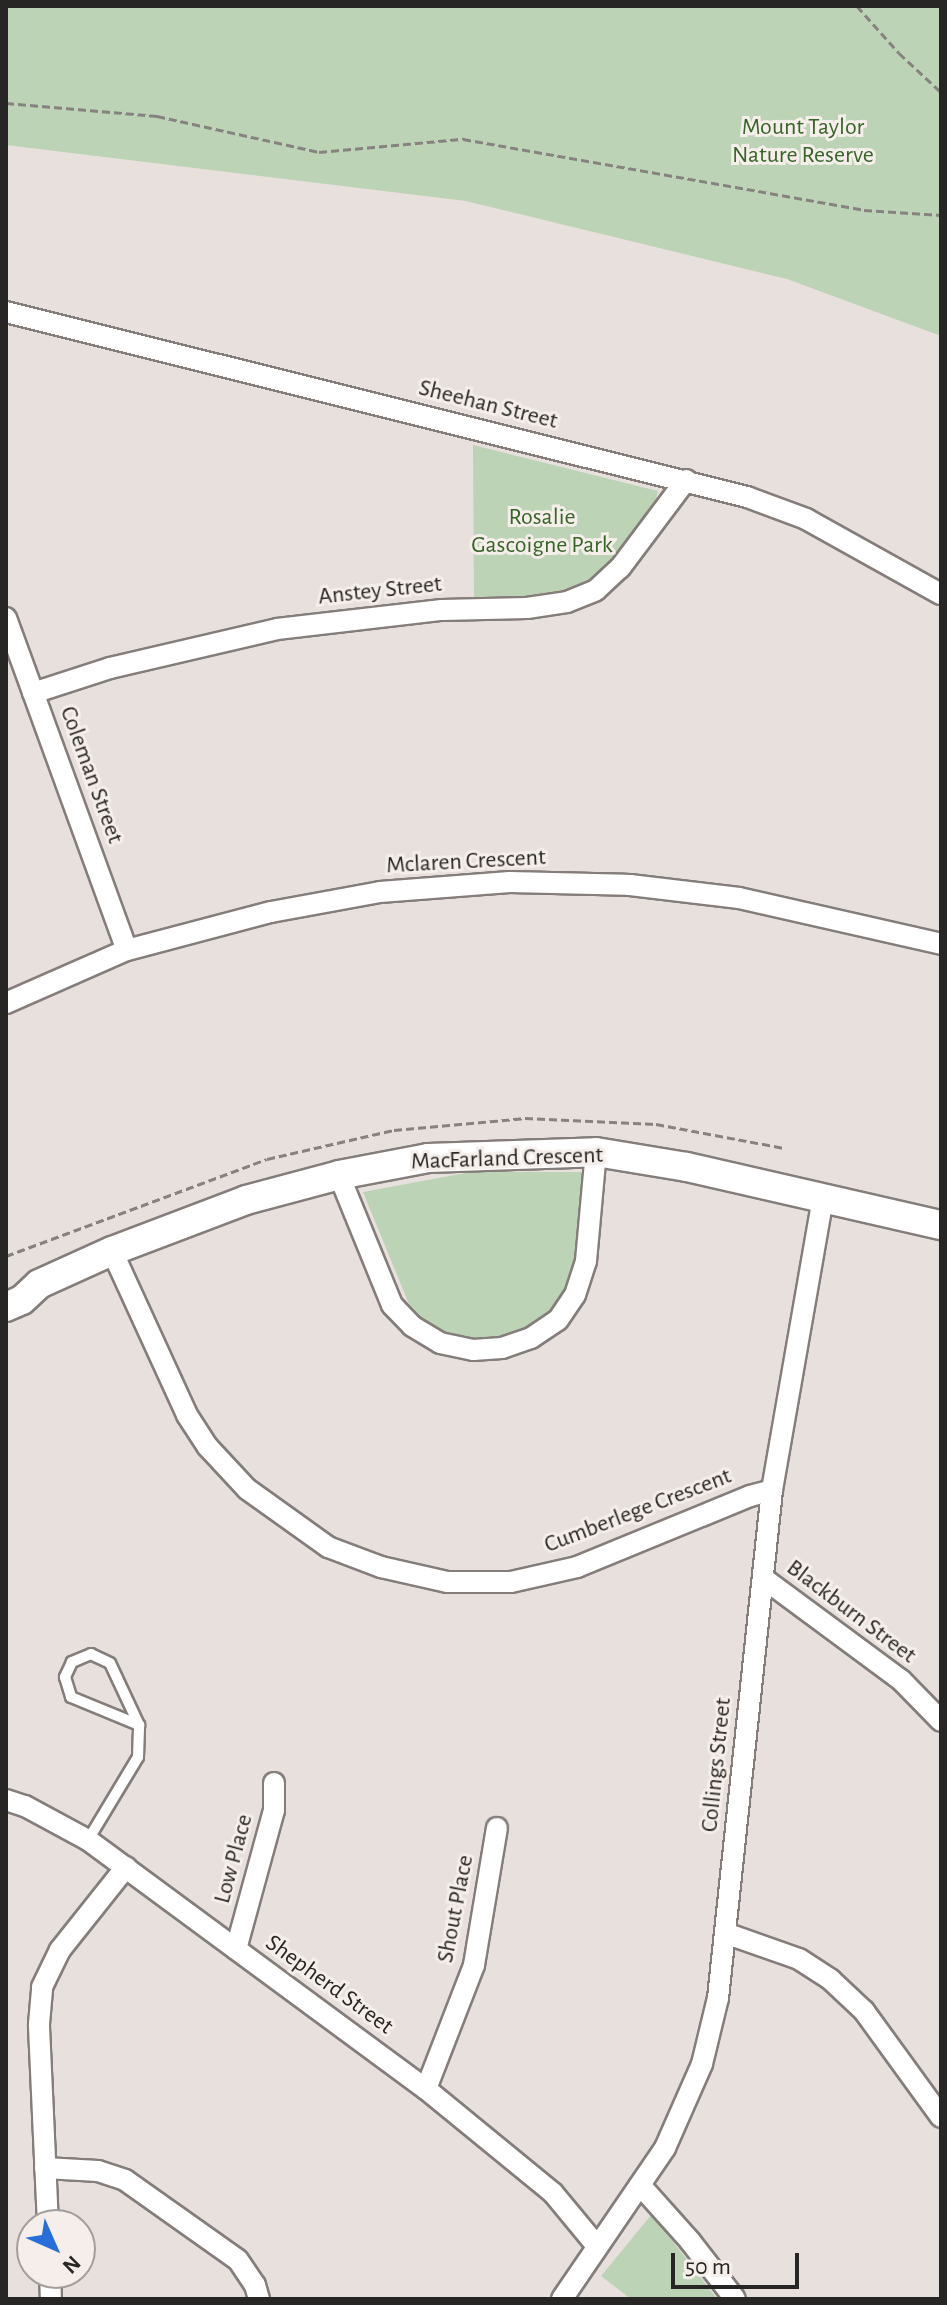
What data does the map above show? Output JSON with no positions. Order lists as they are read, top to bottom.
{
  "streets": {
    "street": [
      "Sheehan Street",
      "Anstey Street",
      "Coleman Street",
      "Mclaren Crescent",
      "MacFarland Crescent",
      "Cumberlege Crescent",
      "Blackburn Street",
      "Collings Street",
      "Low Place",
      "Shout Place",
      "Shepherd Street"
    ]
  },
  "crossings": [
    ["Sheehan Street", "Anstey Street"],
    ["Anstey Street", "Coleman Street"],
    ["Coleman Street", "Mclaren Crescent"],
    ["MacFarland Crescent", "Cumberlege Crescent"],
    ["MacFarland Crescent", "Collings Street"],
    ["Cumberlege Crescent", "Collings Street"],
    ["Blackburn Street", "Collings Street"],
    ["Collings Street", "Shepherd Street"],
    ["Low Place", "Shepherd Street"],
    ["Shout Place", "Shepherd Street"]
  ],
  "parks": ["Mount Taylor Nature Reserve", "Rosalie Gascoigne Park"],
  "scale_bar": "50 m",
  "north": "bottom right"
}
